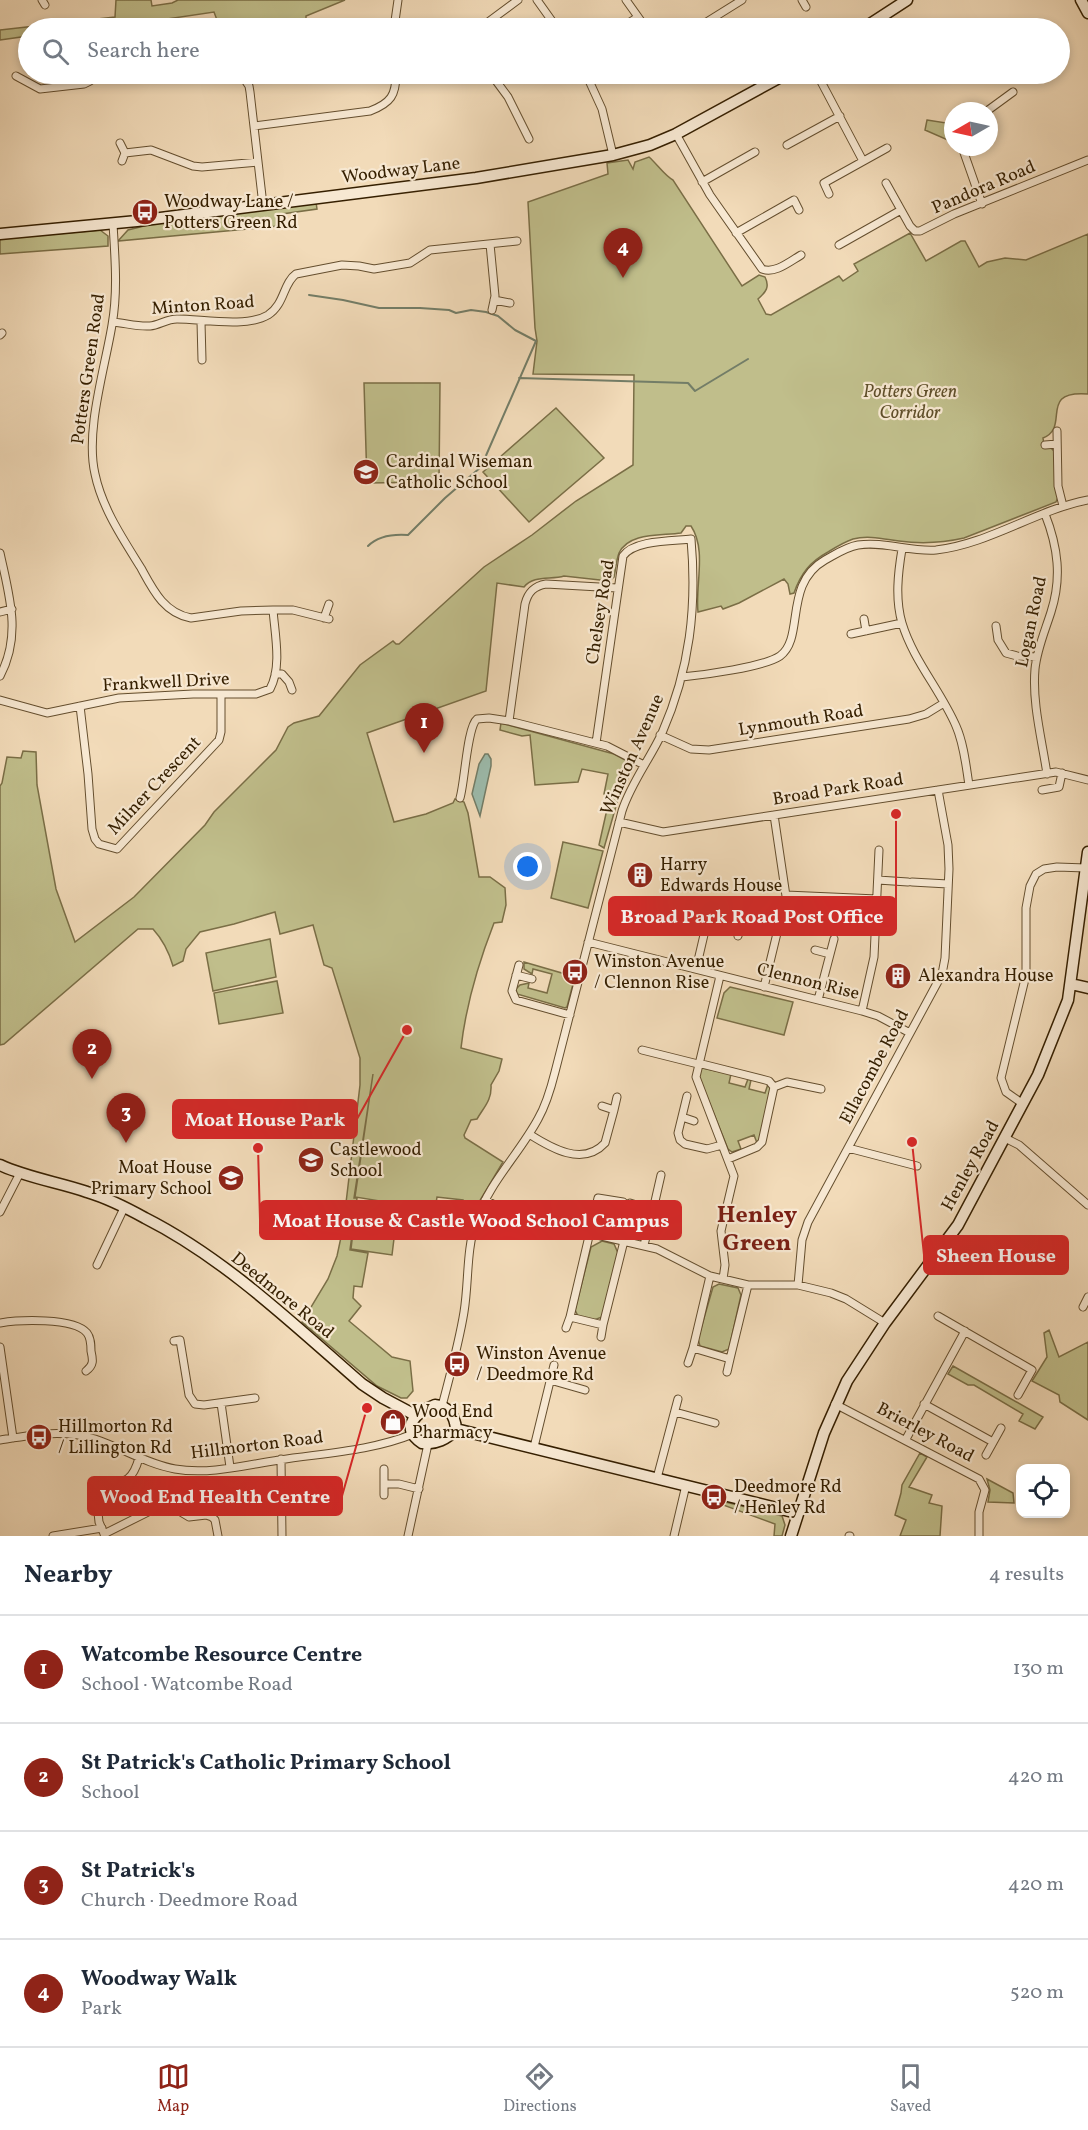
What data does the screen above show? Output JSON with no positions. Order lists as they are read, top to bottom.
{
  "streets": {
    "street": [
      "Woodway Lane",
      "Pandora Road",
      "Minton Road",
      "Potters Green Road",
      "Chelsey Road",
      "Logan Road",
      "Frankwell Drive",
      "Lynmouth Road",
      "Winston Avenue",
      "Milner Crescent",
      "Broad Park Road",
      "Clennon Rise",
      "Ellacombe Road",
      "Henley Road",
      "Deedmore Road",
      "Brierley Road",
      "Hillmorton Road"
    ]
  },
  "crossings": [
    ["Woodway Lane", "Potters Green Road"],
    ["Minton Road", "Potters Green Road"],
    ["Chelsey Road", "Winston Avenue"],
    ["Logan Road", "Broad Park Road"],
    ["Frankwell Drive", "Milner Crescent"],
    ["Lynmouth Road", "Winston Avenue"],
    ["Winston Avenue", "Broad Park Road"],
    ["Winston Avenue", "Clennon Rise"],
    ["Winston Avenue", "Deedmore Road"],
    ["Winston Avenue", "Hillmorton Road"],
    ["Broad Park Road", "Ellacombe Road"],
    ["Clennon Rise", "Ellacombe Road"],
    ["Henley Road", "Brierley Road"],
    ["Deedmore Road", "Hillmorton Road"]
  ],
  "districts": ["Henley Green"],
  "parks": ["Potters Green Corridor"],
  "places": {
    "bus stop": [
      "Woodway Lane / Potters Green Rd",
      "Winston Avenue / Clennon Rise",
      "Winston Avenue / Deedmore Rd",
      "Hillmorton Rd / Lillington Rd",
      "Deedmore Rd / Henley Rd"
    ],
    "school or university": ["Cardinal Wiseman Catholic School", "Castlewood School", "Moat House Primary School"],
    "other": [
      "Broad Park Road Post Office",
      "Moat House Park",
      "Sheen House",
      "Moat House & Castle Wood School Campus",
      "Wood End Health Centre"
    ],
    "building": ["Harry Edwards House", "Alexandra House"],
    "shop": ["Wood End Pharmacy"]
  },
  "north": "left",
  "page": {
    "search": "Search here",
    "pins": [
      "4",
      "1",
      "2",
      "3"
    ],
    "heading": ["Nearby", "4 results"],
    "list": [
      {
        "mark": "1",
        "name": "Watcombe Resource Centre",
        "note": "School · Watcombe Road",
        "value": "130 m"
      },
      {
        "mark": "2",
        "name": "St Patrick's Catholic Primary School",
        "note": "School",
        "value": "420 m"
      },
      {
        "mark": "3",
        "name": "St Patrick's",
        "note": "Church · Deedmore Road",
        "value": "420 m"
      },
      {
        "mark": "4",
        "name": "Woodway Walk",
        "note": "Park",
        "value": "520 m"
      }
    ],
    "nav": ["Map", "Directions", "Saved"]
  }
}
